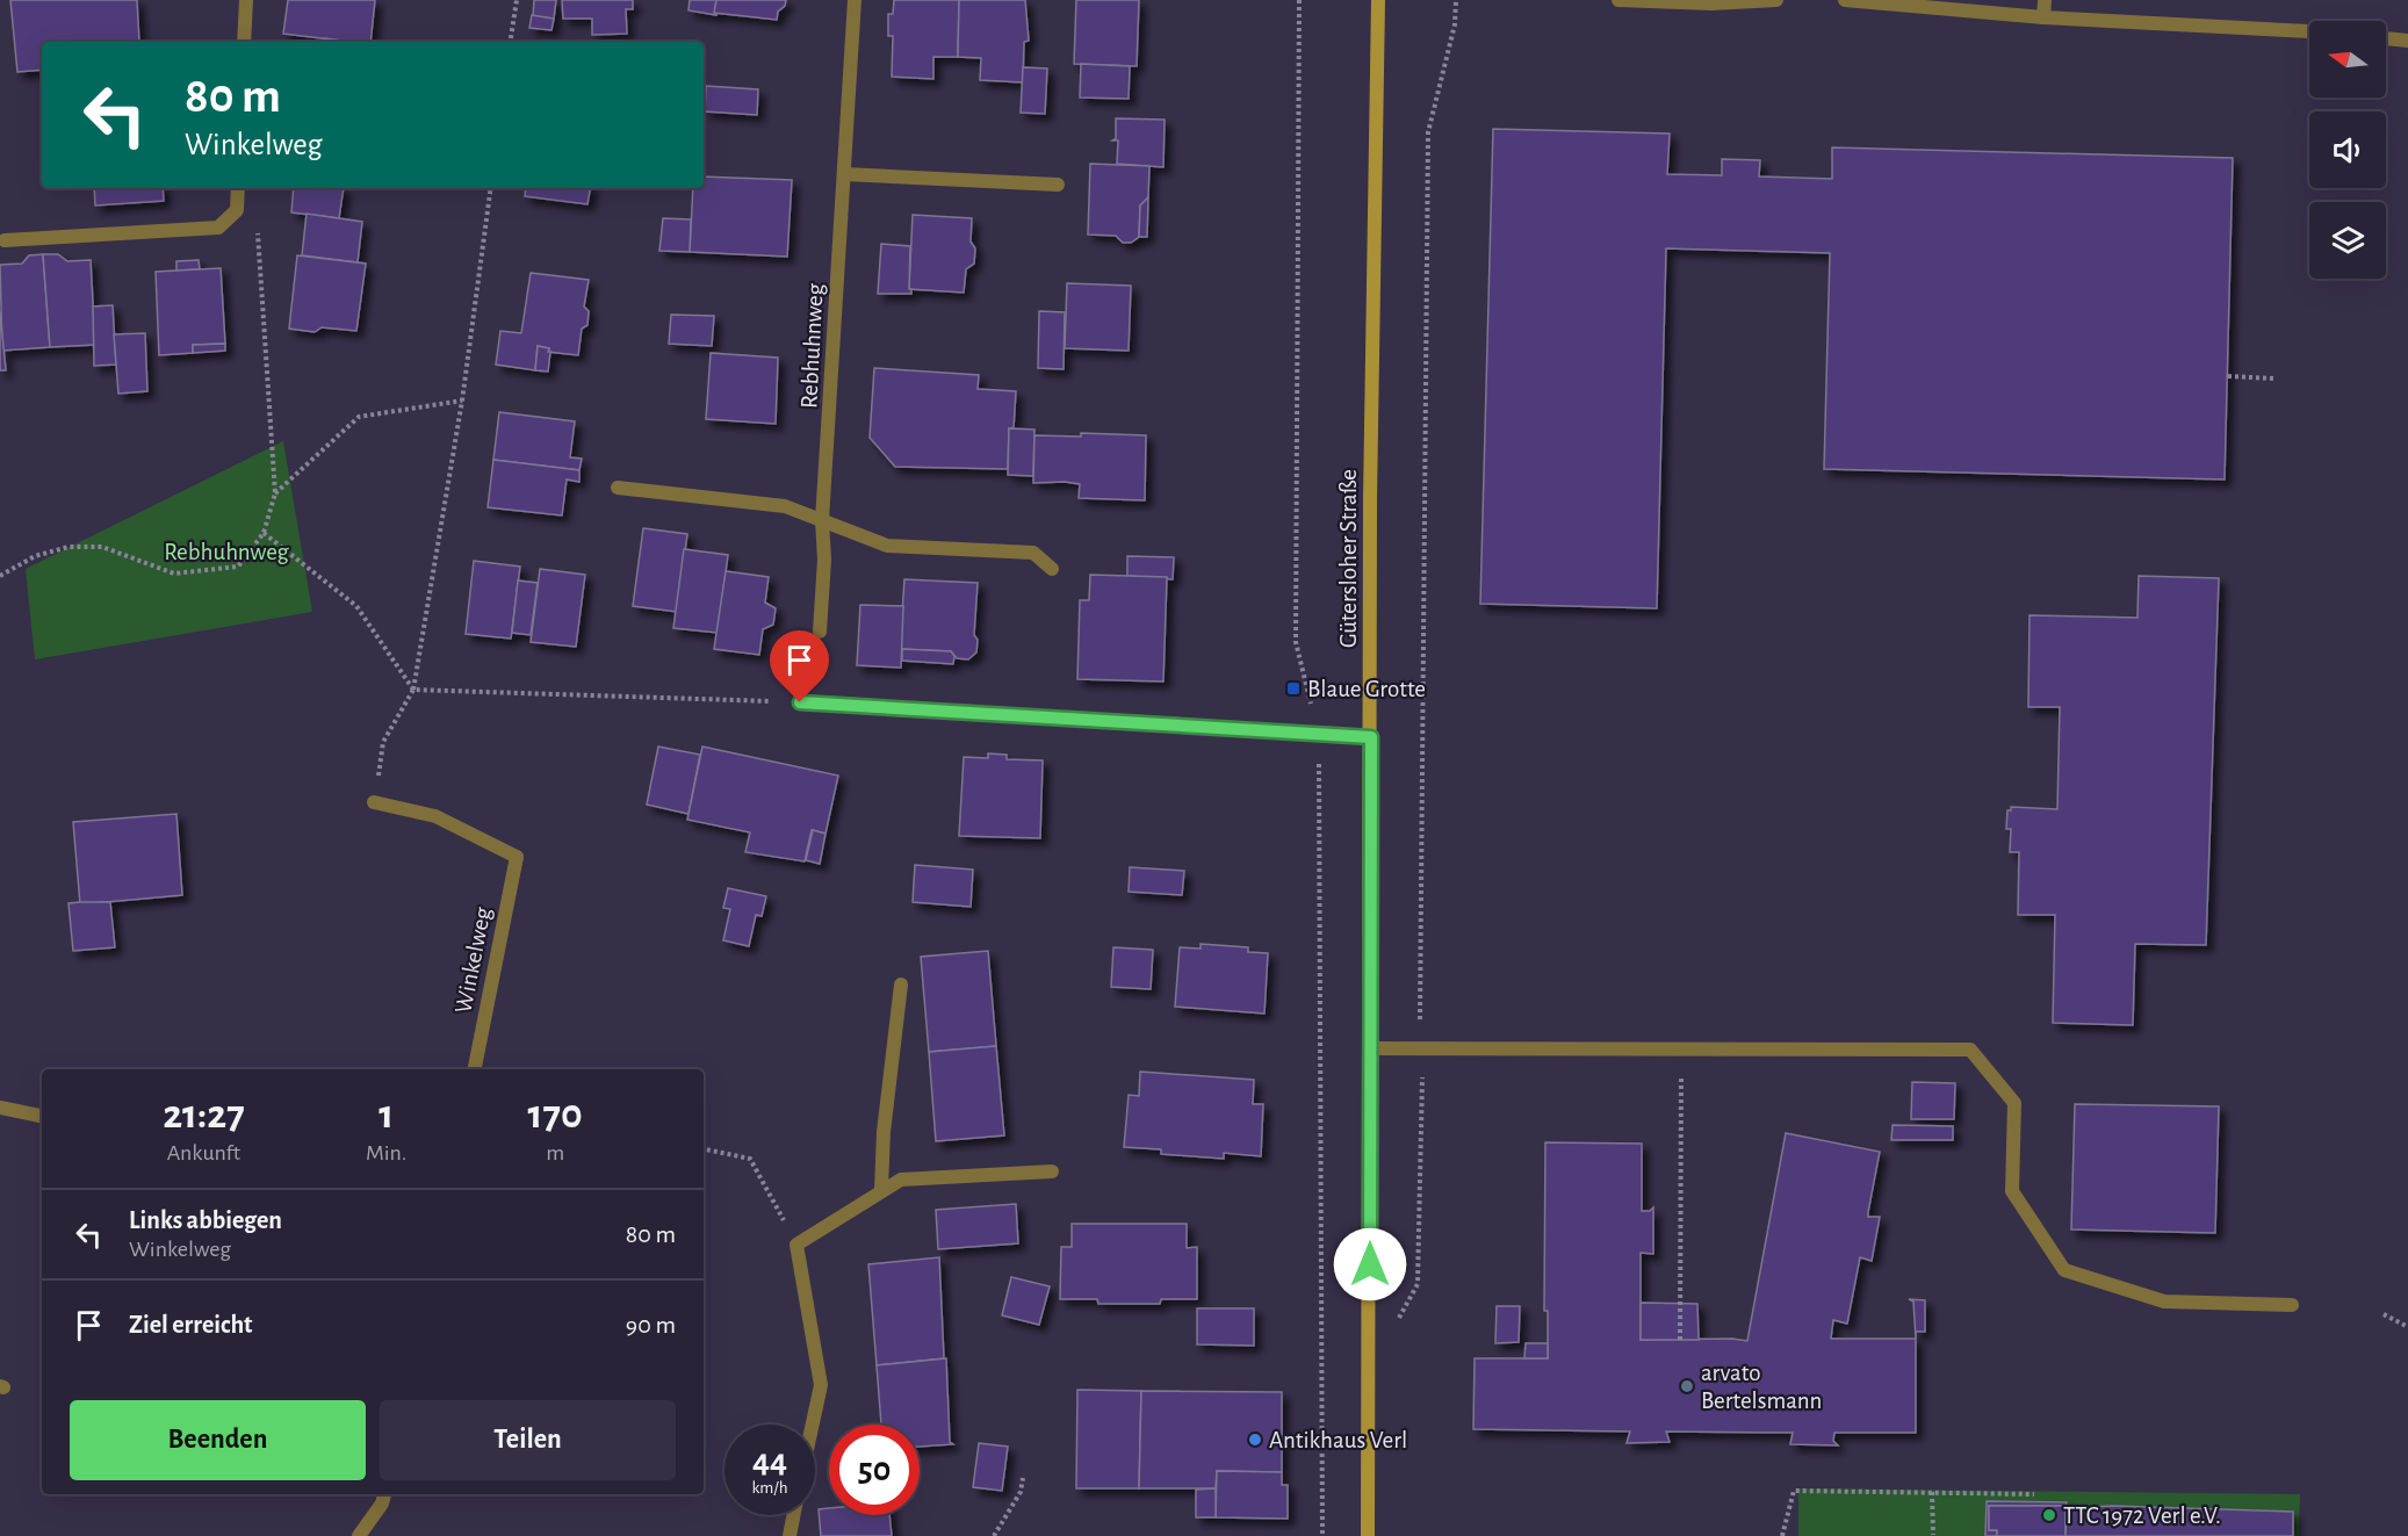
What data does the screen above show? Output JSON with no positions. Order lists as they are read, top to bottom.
{
  "streets": {
    "main road": ["Gütersloher Straße"],
    "street": ["Rebhuhnweg", "Winkelweg"]
  },
  "parks": ["Rebhuhnweg"],
  "places": {
    "transit": ["Blaue Grotte"],
    "other": ["arvato Bertelsmann", "Antikhaus Verl", "TTC 1972 Verl e.V."]
  },
  "north": "left",
  "page": {
    "turn": ["80 m", "Winkelweg"],
    "eta": [
      "21:27",
      "Ankunft",
      "1",
      "Min.",
      "170",
      "m"
    ],
    "list": [
      {
        "name": "Links abbiegen",
        "note": "Winkelweg",
        "value": "80 m"
      },
      {
        "name": "Ziel erreicht",
        "value": "90 m"
      }
    ],
    "buttons": ["Beenden", "Teilen"],
    "speed": "44 km/h",
    "limit": "50"
  }
}
